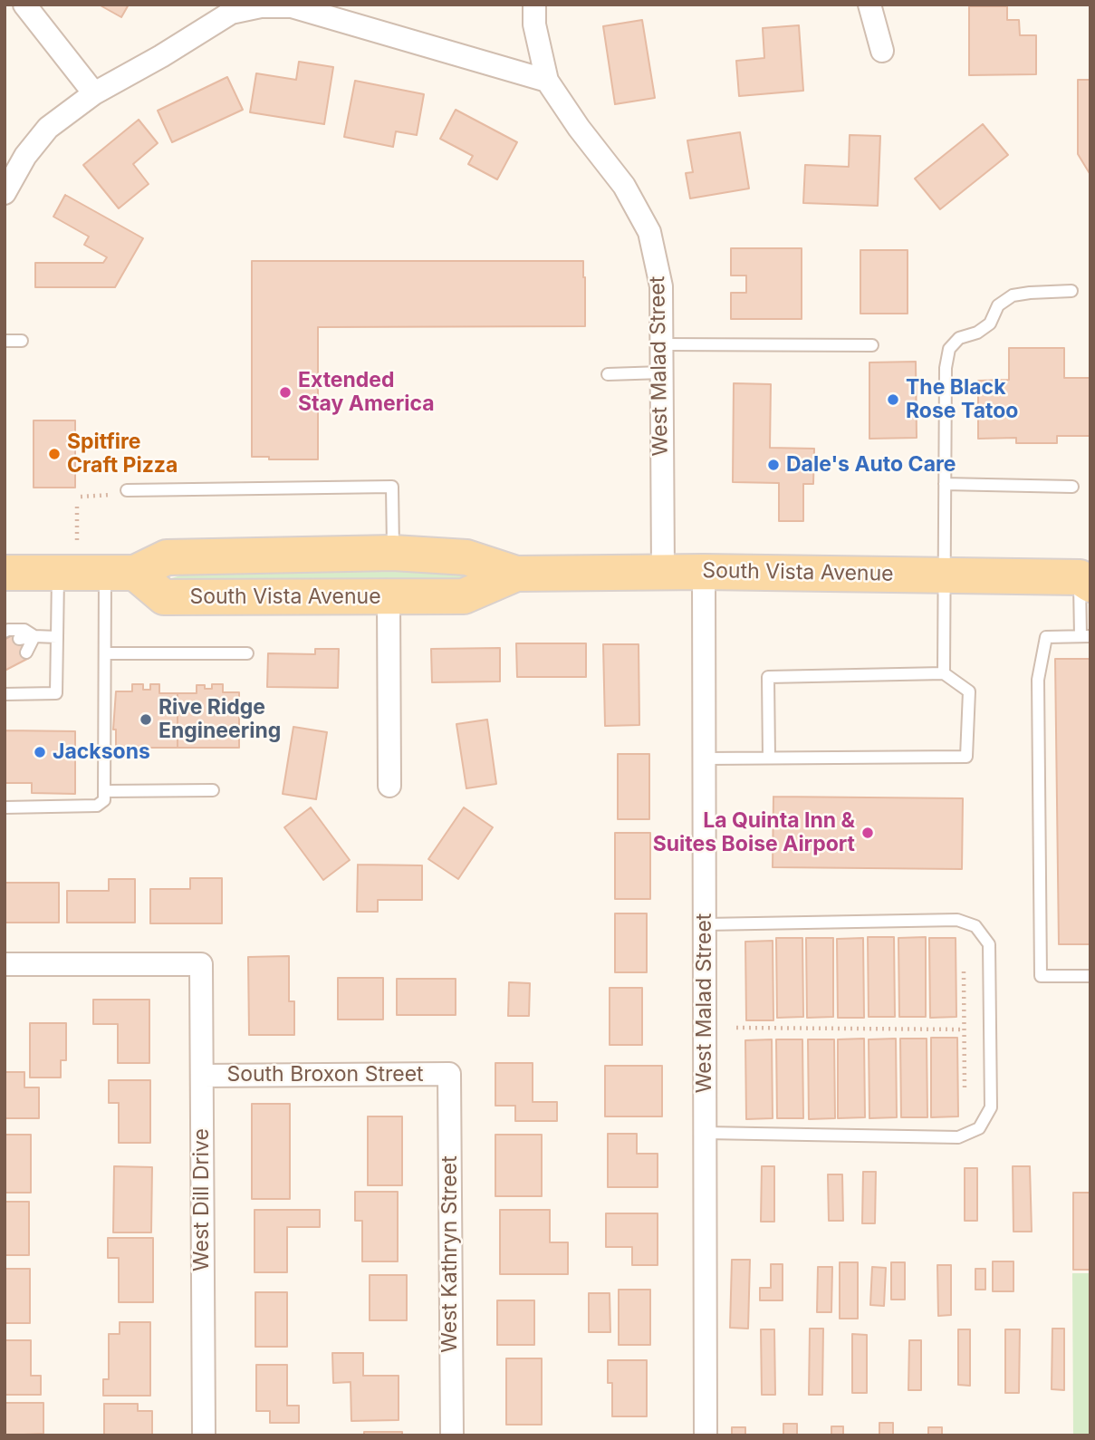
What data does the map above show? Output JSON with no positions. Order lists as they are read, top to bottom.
{
  "streets": {
    "main road": ["South Vista Avenue"],
    "street": [
      "West Malad Street",
      "South Broxon Street",
      "West Dill Drive",
      "West Kathryn Street"
    ]
  },
  "crossings": [
    ["West Malad Street", "South Vista Avenue"],
    ["South Broxon Street", "West Dill Drive"],
    ["South Broxon Street", "West Kathryn Street"]
  ],
  "places": [
    "Extended Stay America",
    "The Black Rose Tatoo",
    "Spitfire Craft Pizza",
    "Dale's Auto Care",
    "Rive Ridge Engineering",
    "Jacksons",
    "La Quinta Inn & Suites Boise Airport"
  ]
}
